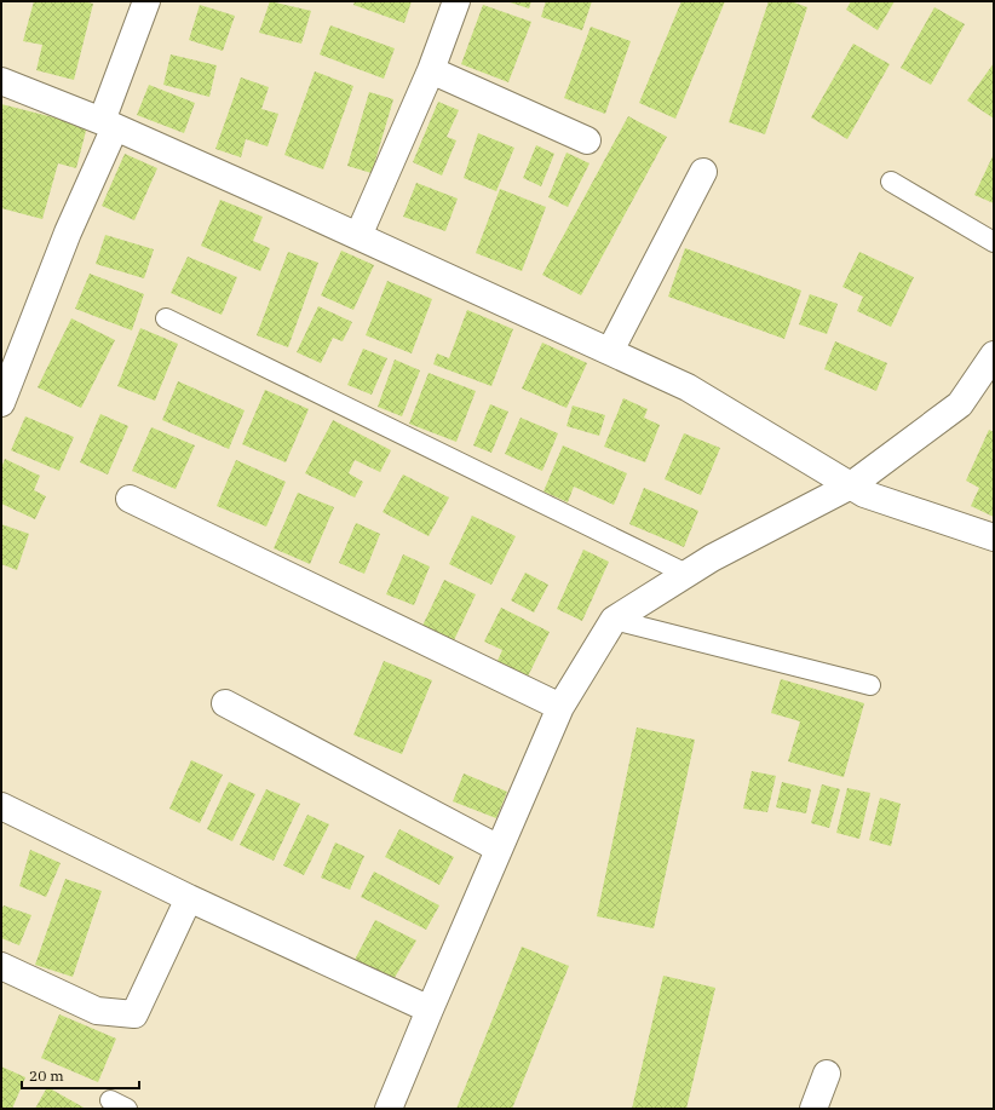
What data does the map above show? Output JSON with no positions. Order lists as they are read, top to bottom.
{
  "scale_bar": "20 m"
}
